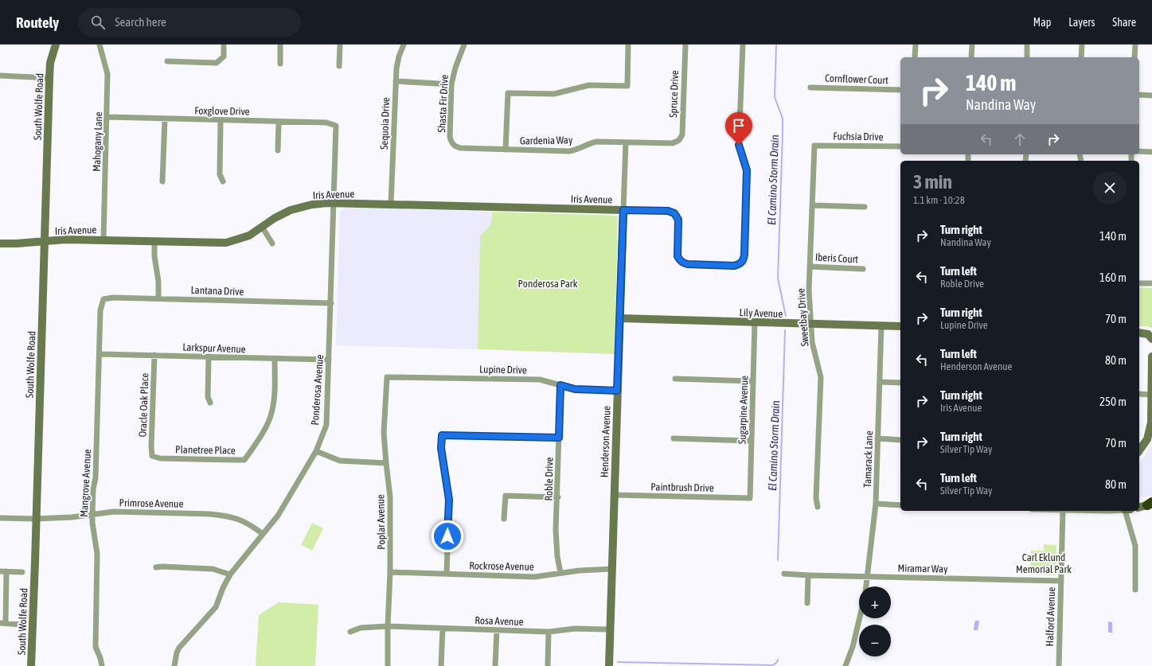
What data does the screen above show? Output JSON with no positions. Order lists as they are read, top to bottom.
{
  "streets": {
    "street": [
      "Cornflower Court",
      "Spruce Drive",
      "Shasta Fir Drive",
      "South Wolfe Road",
      "Foxglove Drive",
      "Sequoia Drive",
      "Fuchsia Drive",
      "Gardenia Way",
      "Mahogany Lane",
      "Iris Avenue",
      "Iberis Court",
      "Lantana Drive",
      "Lily Avenue",
      "Sweetbay Drive",
      "Larkspur Avenue",
      "Lupine Drive",
      "Ponderosa Avenue",
      "Oracle Oak Place",
      "Sugarpine Avenue",
      "Henderson Avenue",
      "Planetree Place",
      "Tamarack Lane",
      "Roble Drive",
      "Mangrove Avenue",
      "Paintbrush Drive",
      "Primrose Avenue",
      "Poplar Avenue",
      "Rockrose Avenue",
      "Miramar Way",
      "Halford Avenue",
      "Rosa Avenue"
    ]
  },
  "crossings": [
    ["Spruce Drive", "Gardenia Way"],
    ["Shasta Fir Drive", "Gardenia Way"],
    ["South Wolfe Road", "Iris Avenue"],
    ["South Wolfe Road", "Primrose Avenue"],
    ["Foxglove Drive", "Mahogany Lane"],
    ["Foxglove Drive", "Ponderosa Avenue"],
    ["Sequoia Drive", "Iris Avenue"],
    ["Fuchsia Drive", "Sweetbay Drive"],
    ["Gardenia Way", "Henderson Avenue"],
    ["Mahogany Lane", "Iris Avenue"],
    ["Iris Avenue", "Ponderosa Avenue"],
    ["Iris Avenue", "Henderson Avenue"],
    ["Iberis Court", "Sweetbay Drive"],
    ["Lantana Drive", "Ponderosa Avenue"],
    ["Lantana Drive", "Mangrove Avenue"],
    ["Lily Avenue", "Sweetbay Drive"],
    ["Lily Avenue", "Sugarpine Avenue"],
    ["Lily Avenue", "Henderson Avenue"],
    ["Lily Avenue", "Tamarack Lane"],
    ["Larkspur Avenue", "Ponderosa Avenue"],
    ["Larkspur Avenue", "Oracle Oak Place"],
    ["Larkspur Avenue", "Planetree Place"],
    ["Larkspur Avenue", "Mangrove Avenue"],
    ["Lupine Drive", "Henderson Avenue"],
    ["Lupine Drive", "Roble Drive"],
    ["Lupine Drive", "Poplar Avenue"],
    ["Ponderosa Avenue", "Primrose Avenue"],
    ["Oracle Oak Place", "Planetree Place"],
    ["Sugarpine Avenue", "Paintbrush Drive"],
    ["Henderson Avenue", "Paintbrush Drive"],
    ["Henderson Avenue", "Rockrose Avenue"],
    ["Henderson Avenue", "Rosa Avenue"],
    ["Tamarack Lane", "Miramar Way"],
    ["Roble Drive", "Rockrose Avenue"],
    ["Mangrove Avenue", "Primrose Avenue"],
    ["Poplar Avenue", "Rockrose Avenue"],
    ["Poplar Avenue", "Rosa Avenue"],
    ["Miramar Way", "Halford Avenue"]
  ],
  "water": ["El Camino Storm Drain"],
  "parks": ["Ponderosa Park", "Carl Eklund Memorial Park"],
  "page": {
    "header": "Routely",
    "search": "Search here",
    "nav": ["Map", "Layers", "Share"],
    "turn": ["140 m", "Nandina Way"],
    "heading": ["3 min", "1.1 km · 10:28"],
    "list": [
      {
        "name": "Turn right",
        "note": "Nandina Way",
        "value": "140 m"
      },
      {
        "name": "Turn left",
        "note": "Roble Drive",
        "value": "160 m"
      },
      {
        "name": "Turn right",
        "note": "Lupine Drive",
        "value": "70 m"
      },
      {
        "name": "Turn left",
        "note": "Henderson Avenue",
        "value": "80 m"
      },
      {
        "name": "Turn right",
        "note": "Iris Avenue",
        "value": "250 m"
      },
      {
        "name": "Turn right",
        "note": "Silver Tip Way",
        "value": "70 m"
      },
      {
        "name": "Turn left",
        "note": "Silver Tip Way",
        "value": "80 m"
      }
    ],
    "map_buttons": ["+", "−"]
  }
}
